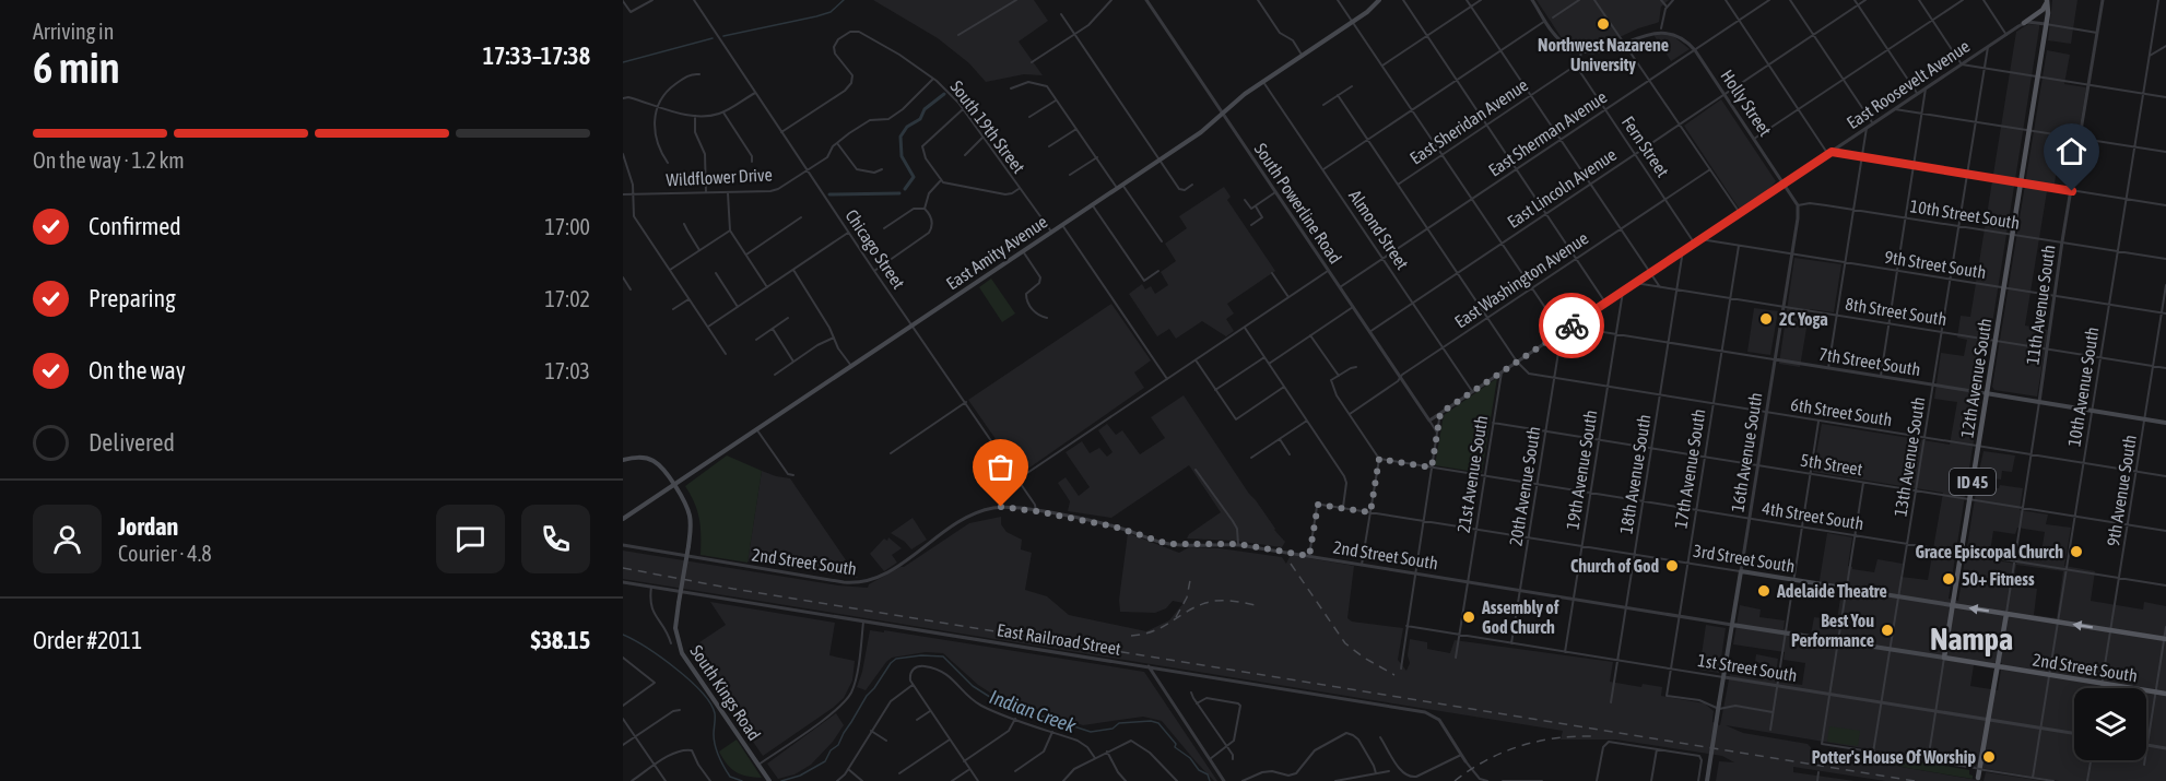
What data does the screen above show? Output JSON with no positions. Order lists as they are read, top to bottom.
{
  "streets": {
    "main road": [
      "East Amity Avenue",
      "7th Street South",
      "12th Avenue South",
      "16th Avenue South",
      "ID 45",
      "2nd Street South",
      "3rd Street South",
      "South Kings Road"
    ],
    "street": [
      "East Roosevelt Avenue",
      "Holly Street",
      "East Sheridan Avenue",
      "South 19th Street",
      "East Sherman Avenue",
      "Fern Street",
      "Wildflower Drive",
      "East Lincoln Avenue",
      "South Powerline Road",
      "10th Street South",
      "Almond Street",
      "Chicago Street",
      "9th Street South",
      "East Washington Avenue",
      "11th Avenue South",
      "8th Street South",
      "10th Avenue South",
      "6th Street South",
      "13th Avenue South",
      "5th Street",
      "17th Avenue South",
      "19th Avenue South",
      "21st Avenue South",
      "18th Avenue South",
      "20th Avenue South",
      "9th Avenue South",
      "4th Street South",
      "East Railroad Street",
      "1st Street South"
    ]
  },
  "crossings": [
    ["East Roosevelt Avenue", "Holly Street"],
    ["East Roosevelt Avenue", "Fern Street"],
    ["East Roosevelt Avenue", "South Powerline Road"],
    ["East Roosevelt Avenue", "Almond Street"],
    ["East Roosevelt Avenue", "9th Street South"],
    ["East Roosevelt Avenue", "8th Street South"],
    ["East Roosevelt Avenue", "7th Street South"],
    ["East Roosevelt Avenue", "6th Street South"],
    ["East Roosevelt Avenue", "13th Avenue South"],
    ["East Roosevelt Avenue", "19th Avenue South"],
    ["East Roosevelt Avenue", "21st Avenue South"],
    ["East Roosevelt Avenue", "18th Avenue South"],
    ["East Roosevelt Avenue", "20th Avenue South"],
    ["Holly Street", "East Sherman Avenue"],
    ["Holly Street", "East Lincoln Avenue"],
    ["Holly Street", "10th Street South"],
    ["Holly Street", "16th Avenue South"],
    ["East Sheridan Avenue", "Fern Street"],
    ["South 19th Street", "Wildflower Drive"],
    ["South 19th Street", "Chicago Street"],
    ["South 19th Street", "East Amity Avenue"],
    ["East Sherman Avenue", "Fern Street"],
    ["East Sherman Avenue", "South Powerline Road"],
    ["East Sherman Avenue", "Almond Street"],
    ["Fern Street", "East Lincoln Avenue"],
    ["Fern Street", "East Washington Avenue"],
    ["Wildflower Drive", "Chicago Street"],
    ["East Lincoln Avenue", "South Powerline Road"],
    ["East Lincoln Avenue", "Almond Street"],
    ["South Powerline Road", "East Amity Avenue"],
    ["South Powerline Road", "East Washington Avenue"],
    ["10th Street South", "11th Avenue South"],
    ["10th Street South", "12th Avenue South"],
    ["10th Street South", "10th Avenue South"],
    ["10th Street South", "16th Avenue South"],
    ["10th Street South", "13th Avenue South"],
    ["Almond Street", "East Amity Avenue"],
    ["Almond Street", "East Washington Avenue"],
    ["Chicago Street", "East Amity Avenue"],
    ["Chicago Street", "2nd Street South"],
    ["East Amity Avenue", "South Kings Road"],
    ["9th Street South", "11th Avenue South"],
    ["9th Street South", "12th Avenue South"],
    ["9th Street South", "10th Avenue South"],
    ["9th Street South", "16th Avenue South"],
    ["9th Street South", "13th Avenue South"],
    ["9th Street South", "17th Avenue South"],
    ["9th Street South", "9th Avenue South"],
    ["11th Avenue South", "8th Street South"],
    ["11th Avenue South", "7th Street South"],
    ["11th Avenue South", "6th Street South"],
    ["11th Avenue South", "5th Street"],
    ["11th Avenue South", "4th Street South"],
    ["11th Avenue South", "3rd Street South"],
    ["8th Street South", "12th Avenue South"],
    ["8th Street South", "10th Avenue South"],
    ["8th Street South", "16th Avenue South"],
    ["8th Street South", "13th Avenue South"],
    ["8th Street South", "17th Avenue South"],
    ["8th Street South", "18th Avenue South"],
    ["8th Street South", "9th Avenue South"],
    ["7th Street South", "12th Avenue South"],
    ["7th Street South", "10th Avenue South"],
    ["7th Street South", "16th Avenue South"],
    ["7th Street South", "13th Avenue South"],
    ["7th Street South", "17th Avenue South"],
    ["7th Street South", "19th Avenue South"],
    ["7th Street South", "18th Avenue South"],
    ["7th Street South", "9th Avenue South"],
    ["12th Avenue South", "6th Street South"],
    ["12th Avenue South", "5th Street"],
    ["12th Avenue South", "4th Street South"],
    ["12th Avenue South", "2nd Street South"],
    ["12th Avenue South", "3rd Street South"],
    ["12th Avenue South", "1st Street South"],
    ["10th Avenue South", "6th Street South"],
    ["10th Avenue South", "5th Street"],
    ["10th Avenue South", "4th Street South"],
    ["10th Avenue South", "2nd Street South"],
    ["10th Avenue South", "3rd Street South"],
    ["10th Avenue South", "1st Street South"],
    ["6th Street South", "16th Avenue South"],
    ["6th Street South", "13th Avenue South"],
    ["6th Street South", "17th Avenue South"],
    ["6th Street South", "19th Avenue South"],
    ["6th Street South", "18th Avenue South"],
    ["6th Street South", "20th Avenue South"],
    ["6th Street South", "9th Avenue South"],
    ["16th Avenue South", "5th Street"],
    ["16th Avenue South", "4th Street South"],
    ["16th Avenue South", "2nd Street South"],
    ["16th Avenue South", "3rd Street South"],
    ["16th Avenue South", "1st Street South"],
    ["13th Avenue South", "5th Street"],
    ["13th Avenue South", "4th Street South"],
    ["13th Avenue South", "2nd Street South"],
    ["13th Avenue South", "3rd Street South"],
    ["13th Avenue South", "1st Street South"],
    ["5th Street", "17th Avenue South"],
    ["5th Street", "19th Avenue South"],
    ["5th Street", "21st Avenue South"],
    ["5th Street", "18th Avenue South"],
    ["5th Street", "20th Avenue South"],
    ["5th Street", "9th Avenue South"],
    ["17th Avenue South", "4th Street South"],
    ["17th Avenue South", "2nd Street South"],
    ["17th Avenue South", "3rd Street South"],
    ["17th Avenue South", "1st Street South"],
    ["19th Avenue South", "4th Street South"],
    ["19th Avenue South", "2nd Street South"],
    ["19th Avenue South", "3rd Street South"],
    ["19th Avenue South", "1st Street South"],
    ["21st Avenue South", "4th Street South"],
    ["21st Avenue South", "2nd Street South"],
    ["21st Avenue South", "3rd Street South"],
    ["21st Avenue South", "1st Street South"],
    ["18th Avenue South", "4th Street South"],
    ["18th Avenue South", "2nd Street South"],
    ["18th Avenue South", "3rd Street South"],
    ["18th Avenue South", "1st Street South"],
    ["20th Avenue South", "4th Street South"],
    ["20th Avenue South", "2nd Street South"],
    ["20th Avenue South", "3rd Street South"],
    ["20th Avenue South", "1st Street South"],
    ["9th Avenue South", "4th Street South"],
    ["9th Avenue South", "2nd Street South"],
    ["9th Avenue South", "3rd Street South"],
    ["2nd Street South", "3rd Street South"]
  ],
  "districts": ["Nampa"],
  "water": ["Indian Creek"],
  "places": [
    "Northwest Nazarene University",
    "2C Yoga",
    "Grace Episcopal Church",
    "Church of God",
    "50+ Fitness",
    "Adelaide Theatre",
    "Assembly of God Church",
    "Best You Performance",
    "Potter's House Of Worship"
  ],
  "page": {
    "heading": ["6 min", "Arriving in", "17:33–17:38"],
    "panel": [
      "Jordan",
      "Courier · 4.8",
      "Order #2011",
      "$38.15"
    ],
    "bar": "On the way · 1.2 km",
    "list": [
      ["Confirmed", "17:00"],
      ["Preparing", "17:02"],
      ["On the way", "17:03"],
      "Delivered"
    ]
  }
}
